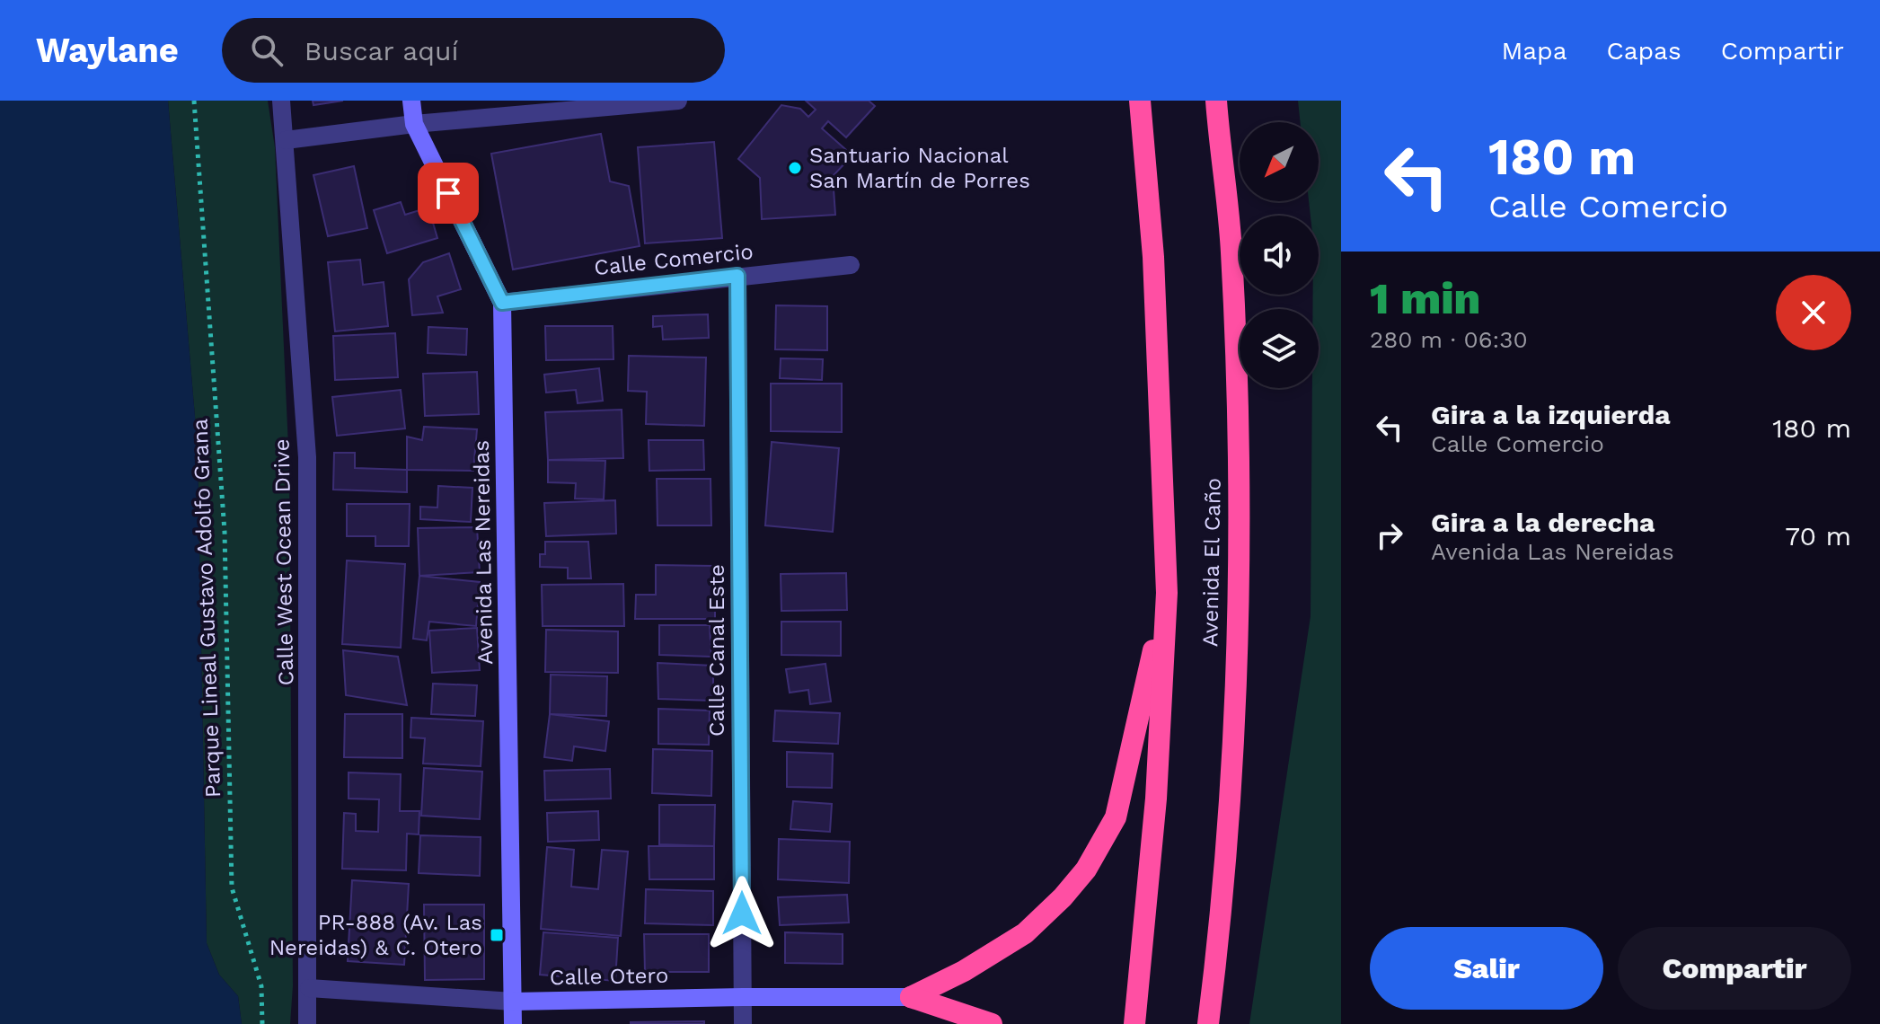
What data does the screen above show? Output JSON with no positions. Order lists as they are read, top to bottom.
{
  "streets": {
    "highway": ["Avenida El Caño"],
    "street": [
      "Calle Comercio",
      "Avenida Las Nereidas",
      "Calle West Ocean Drive",
      "Calle Canal Este",
      "Calle Otero"
    ],
    "path": ["Parque Lineal Gustavo Adolfo Grana"]
  },
  "crossings": [
    ["Calle Comercio", "Avenida Las Nereidas"],
    ["Calle Comercio", "Calle Canal Este"],
    ["Avenida Las Nereidas", "Calle Otero"],
    ["Calle West Ocean Drive", "Calle Otero"],
    ["Calle Canal Este", "Calle Otero"]
  ],
  "places": {
    "other": ["Santuario Nacional San Martín de Porres"],
    "transit": ["PR-888 (Av. Las Nereidas) & C. Otero"]
  },
  "north": "bottom left",
  "page": {
    "header": "Waylane",
    "search": "Buscar aquí",
    "nav": ["Mapa", "Capas", "Compartir"],
    "turn": ["180 m", "Calle Comercio"],
    "heading": ["1 min", "280 m · 06:30"],
    "list": [
      {
        "name": "Gira a la izquierda",
        "note": "Calle Comercio",
        "value": "180 m"
      },
      {
        "name": "Gira a la derecha",
        "note": "Avenida Las Nereidas",
        "value": "70 m"
      }
    ],
    "buttons": ["Salir", "Compartir"]
  }
}
